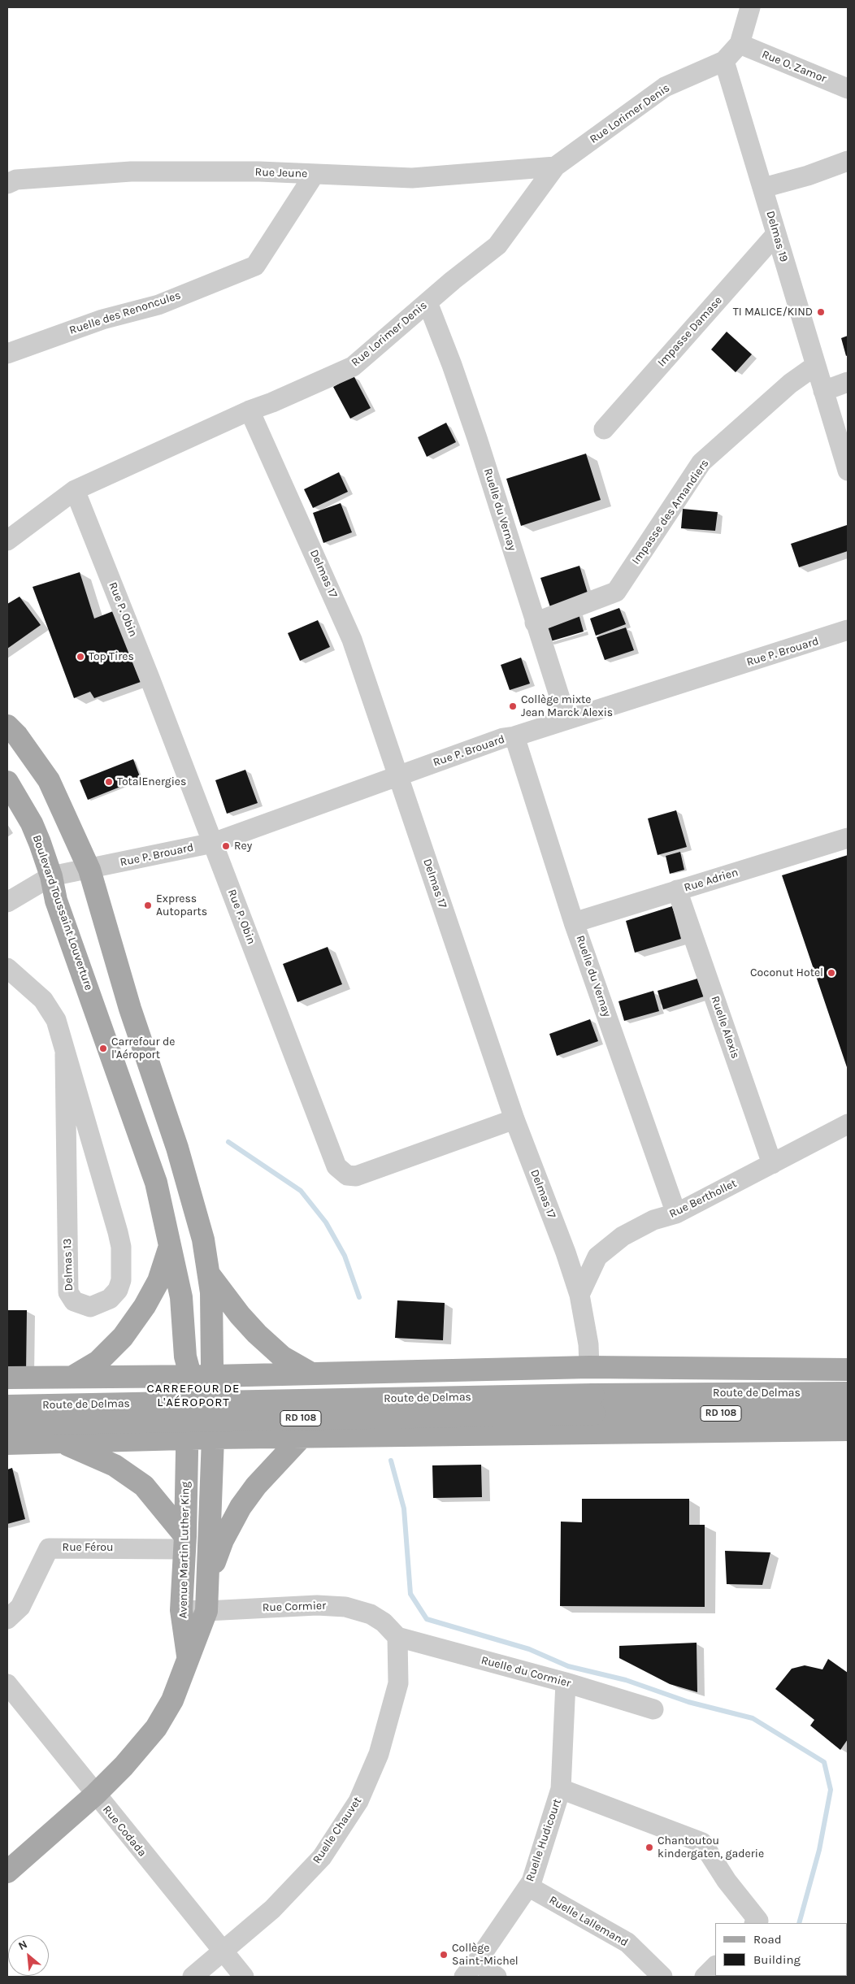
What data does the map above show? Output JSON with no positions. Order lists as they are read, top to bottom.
{
  "streets": {
    "main road": [
      "Boulevard Toussaint Louverture",
      "Route de Delmas",
      "RD 108",
      "Avenue Martin Luther King"
    ],
    "street": [
      "Rue O. Zamor",
      "Rue Lorimer Denis",
      "Rue Jeune",
      "Delmas 19",
      "Ruelle des Renoncules",
      "Impasse Damase",
      "Ruelle du Vernay",
      "Impasse des Amandiers",
      "Delmas 17",
      "Rue P. Obin",
      "Rue P. Brouard",
      "Rue Adrien",
      "Ruelle Alexis",
      "Rue Berthollet",
      "Delmas 13",
      "Rue Férou",
      "Rue Cormier",
      "Ruelle du Cormier",
      "Ruelle Chauvet",
      "Rue Codada",
      "Ruelle Hudicourt",
      "Ruelle Lallemand"
    ]
  },
  "crossings": [
    ["Rue Lorimer Denis", "Rue Jeune"],
    ["Rue Lorimer Denis", "Delmas 19"],
    ["Rue Lorimer Denis", "Ruelle du Vernay"],
    ["Rue Lorimer Denis", "Delmas 17"],
    ["Rue Lorimer Denis", "Rue P. Obin"],
    ["Rue Jeune", "Ruelle des Renoncules"],
    ["Delmas 19", "Impasse Damase"],
    ["Delmas 19", "Impasse des Amandiers"],
    ["Ruelle du Vernay", "Impasse des Amandiers"],
    ["Ruelle du Vernay", "Rue P. Brouard"],
    ["Ruelle du Vernay", "Rue Adrien"],
    ["Ruelle du Vernay", "Rue Berthollet"],
    ["Delmas 17", "Rue P. Obin"],
    ["Delmas 17", "Rue P. Brouard"],
    ["Delmas 17", "Rue Berthollet"],
    ["Rue P. Obin", "Rue P. Brouard"],
    ["Rue P. Brouard", "Boulevard Toussaint Louverture"],
    ["Rue Adrien", "Ruelle Alexis"],
    ["Boulevard Toussaint Louverture", "Avenue Martin Luther King"],
    ["Ruelle Alexis", "Rue Berthollet"],
    ["Rue Férou", "Avenue Martin Luther King"],
    ["Avenue Martin Luther King", "Rue Cormier"],
    ["Avenue Martin Luther King", "Rue Codada"],
    ["Rue Cormier", "Ruelle du Cormier"],
    ["Rue Cormier", "Ruelle Chauvet"],
    ["Ruelle du Cormier", "Ruelle Chauvet"],
    ["Ruelle du Cormier", "Ruelle Hudicourt"],
    ["Ruelle Chauvet", "Rue Codada"],
    ["Ruelle Hudicourt", "Ruelle Lallemand"]
  ],
  "districts": ["CARREFOUR DE L'AÉROPORT"],
  "places": [
    "TI MALICE/KIND",
    "Top Tires",
    "Collège mixte Jean Marck Alexis",
    "TotalEnergies",
    "Rey",
    "Express Autoparts",
    "Coconut Hotel",
    "Carrefour de l'Aéroport",
    "Chantoutou kindergaten, gaderie",
    "Collège Saint-Michel"
  ],
  "legend": ["Road", "Building"],
  "north": "top left"
}
